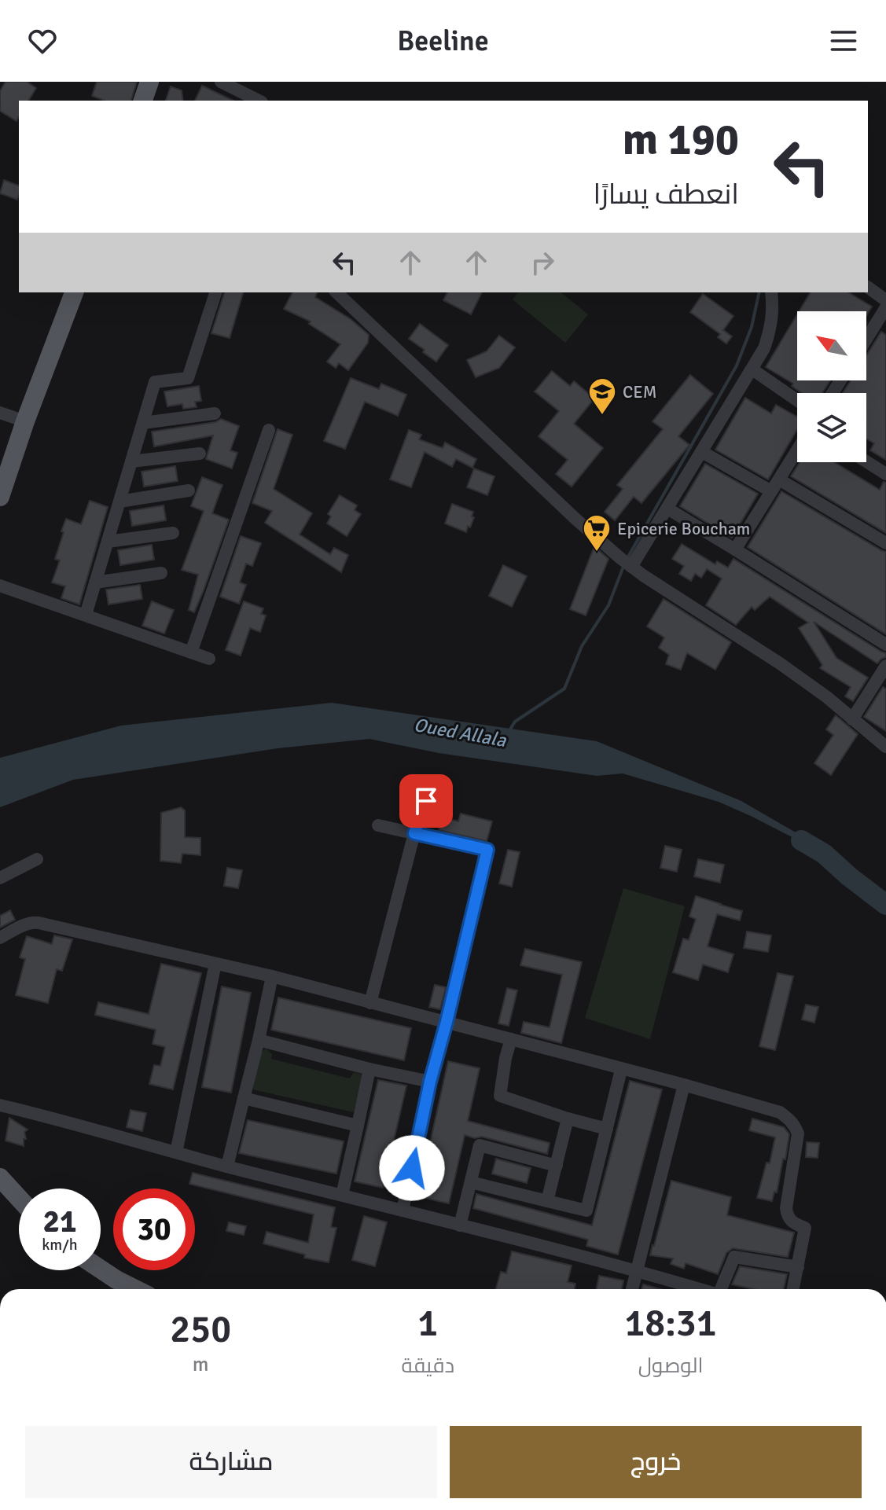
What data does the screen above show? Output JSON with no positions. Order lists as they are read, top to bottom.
{
  "water": ["Oued Allala"],
  "places": {
    "school or university": ["CEM"],
    "supermarket": ["Epicerie Boucham"]
  },
  "north": "top left",
  "page": {
    "header": "Beeline",
    "turn": ["190 m", "انعطف يسارًا"],
    "speed": "21 km/h",
    "limit": "30",
    "eta": [
      "18:31",
      "الوصول",
      "1",
      "دقيقة",
      "250",
      "m"
    ],
    "buttons": ["خروج", "مشاركة"]
  }
}
